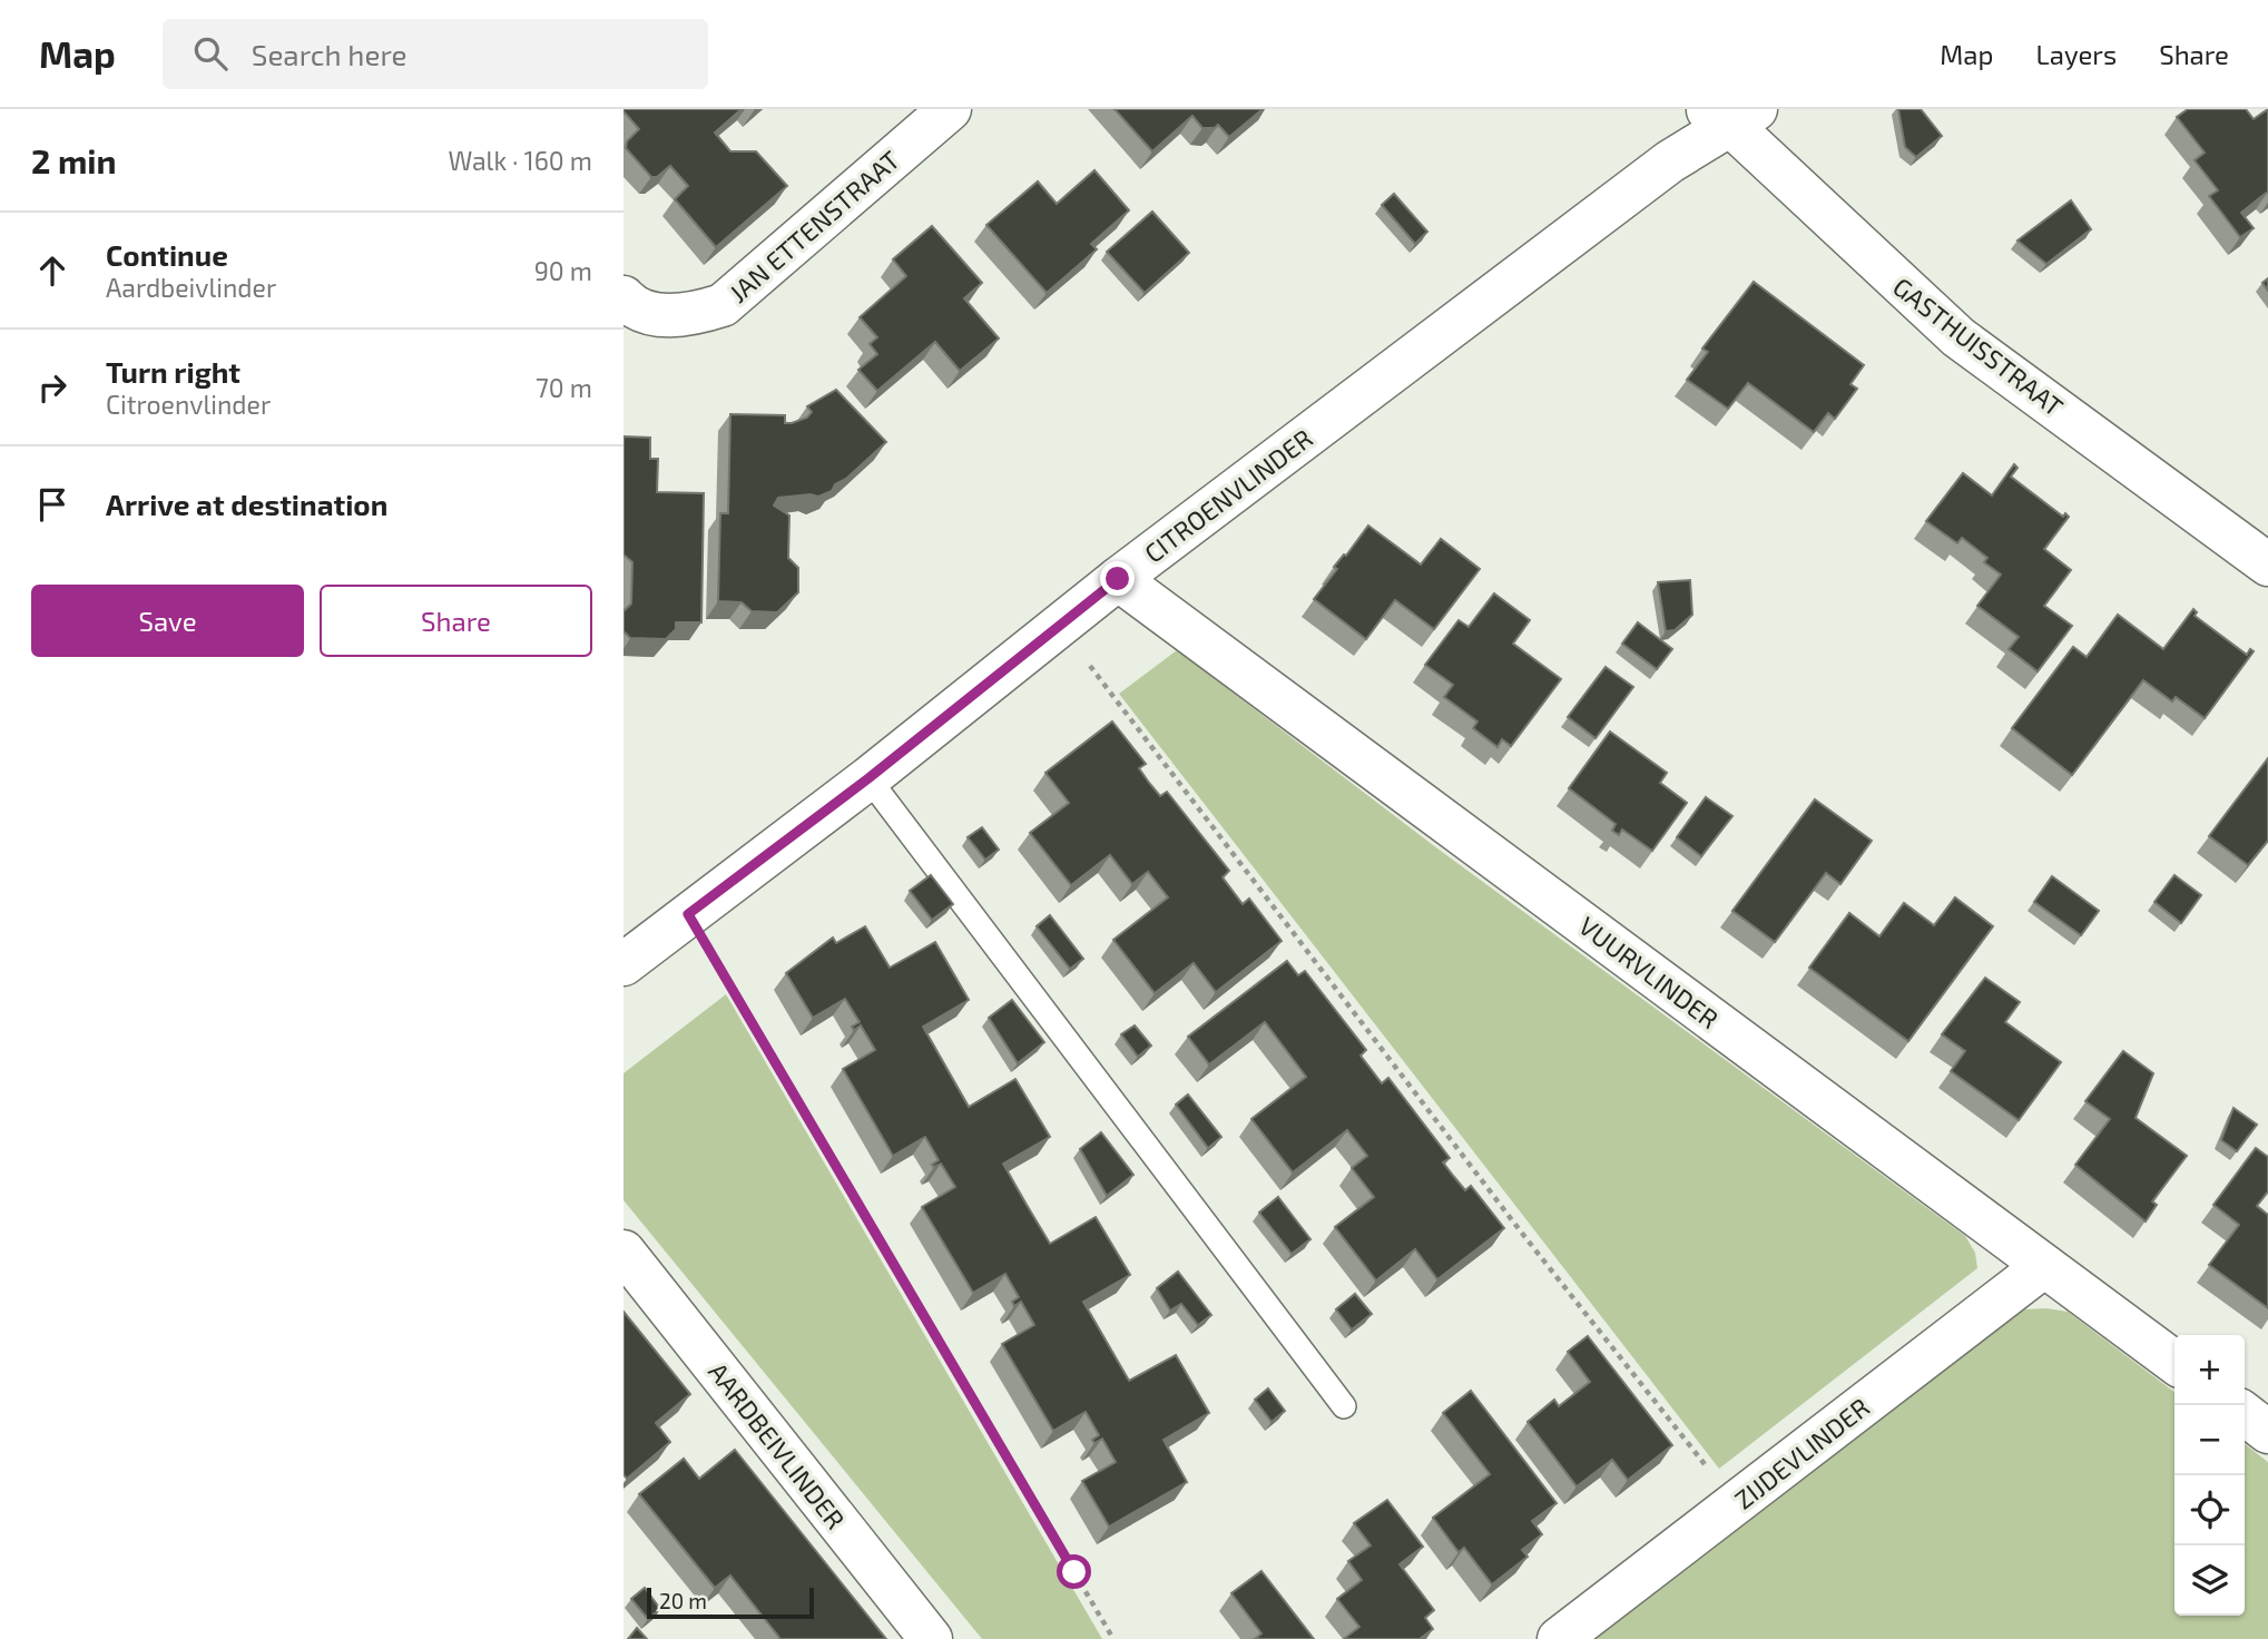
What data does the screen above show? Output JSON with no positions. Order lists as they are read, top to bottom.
{
  "streets": {
    "street": [
      "JAN ETTENSTRAAT",
      "GASTHUISSTRAAT",
      "CITROENVLINDER",
      "VUURVLINDER",
      "AARDBEIVLINDER",
      "ZIJDEVLINDER"
    ]
  },
  "crossings": [
    ["GASTHUISSTRAAT", "CITROENVLINDER"],
    ["CITROENVLINDER", "VUURVLINDER"],
    ["VUURVLINDER", "ZIJDEVLINDER"]
  ],
  "scale_bar": "20 m",
  "page": {
    "header": "Map",
    "search": "Search here",
    "nav": ["Map", "Layers", "Share"],
    "heading": ["2 min", "Walk · 160 m"],
    "list": [
      ["Continue", "Aardbeivlinder", "90 m"],
      ["Turn right", "Citroenvlinder", "70 m"],
      "Arrive at destination"
    ],
    "buttons": ["Save", "Share"],
    "map_buttons": ["+", "−"],
    "scale": "20 m"
  }
}
